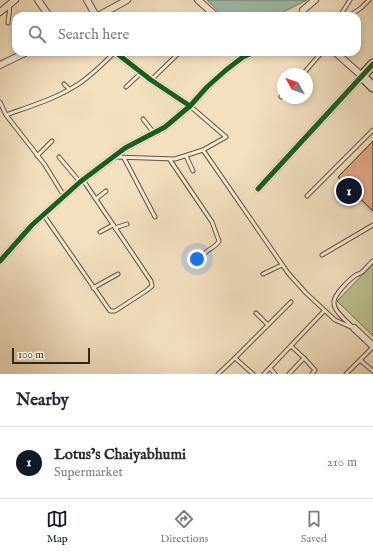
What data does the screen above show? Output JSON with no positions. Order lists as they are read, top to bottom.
{
  "scale_bar": "100 m",
  "north": "top left",
  "page": {
    "search": "Search here",
    "pins": "1",
    "scale": "100 m",
    "heading": "Nearby",
    "list": [
      {
        "mark": "1",
        "name": "Lotus’s Chaiyabhumi",
        "note": "Supermarket",
        "value": "210 m"
      }
    ],
    "nav": ["Map", "Directions", "Saved"]
  }
}
